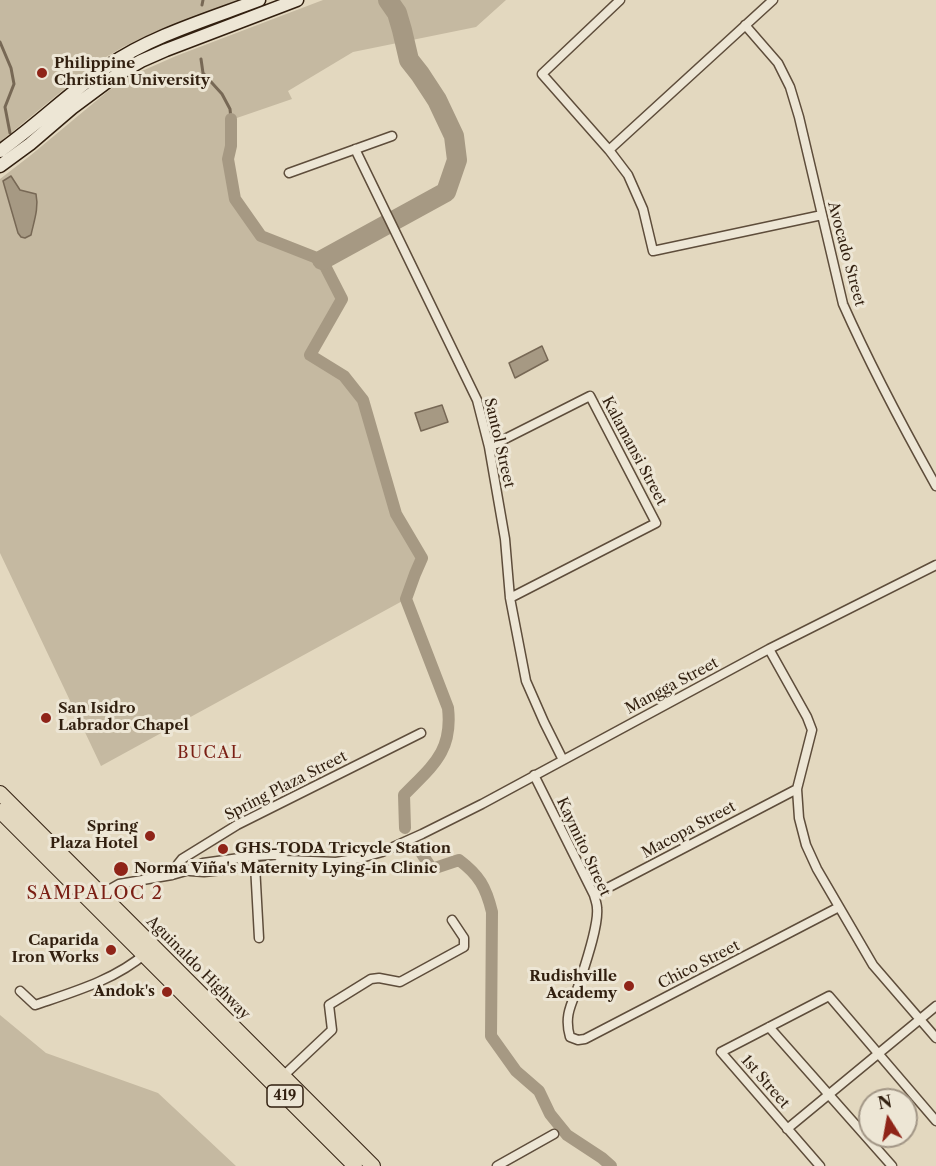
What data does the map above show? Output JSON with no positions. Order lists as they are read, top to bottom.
{
  "streets": {
    "main road": ["Aguinaldo Highway", "419"],
    "street": [
      "Avocado Street",
      "Santol Street",
      "Kalamansi Street",
      "Mangga Street",
      "Spring Plaza Street",
      "Macopa Street",
      "Kaymito Street",
      "Chico Street",
      "1st Street"
    ]
  },
  "crossings": [
    ["Santol Street", "Kalamansi Street"],
    ["Santol Street", "Mangga Street"],
    ["Mangga Street", "Kaymito Street"],
    ["Macopa Street", "Kaymito Street"],
    ["Kaymito Street", "Chico Street"]
  ],
  "districts": ["BUCAL", "SAMPALOC 2"],
  "places": [
    "Philippine Christian University",
    "San Isidro Labrador Chapel",
    "Spring Plaza Hotel",
    "GHS-TODA Tricycle Station",
    "Norma Viña's Maternity Lying-in Clinic",
    "Caparida Iron Works",
    "Rudishville Academy",
    "Andok's"
  ],
  "north": "top"
}
